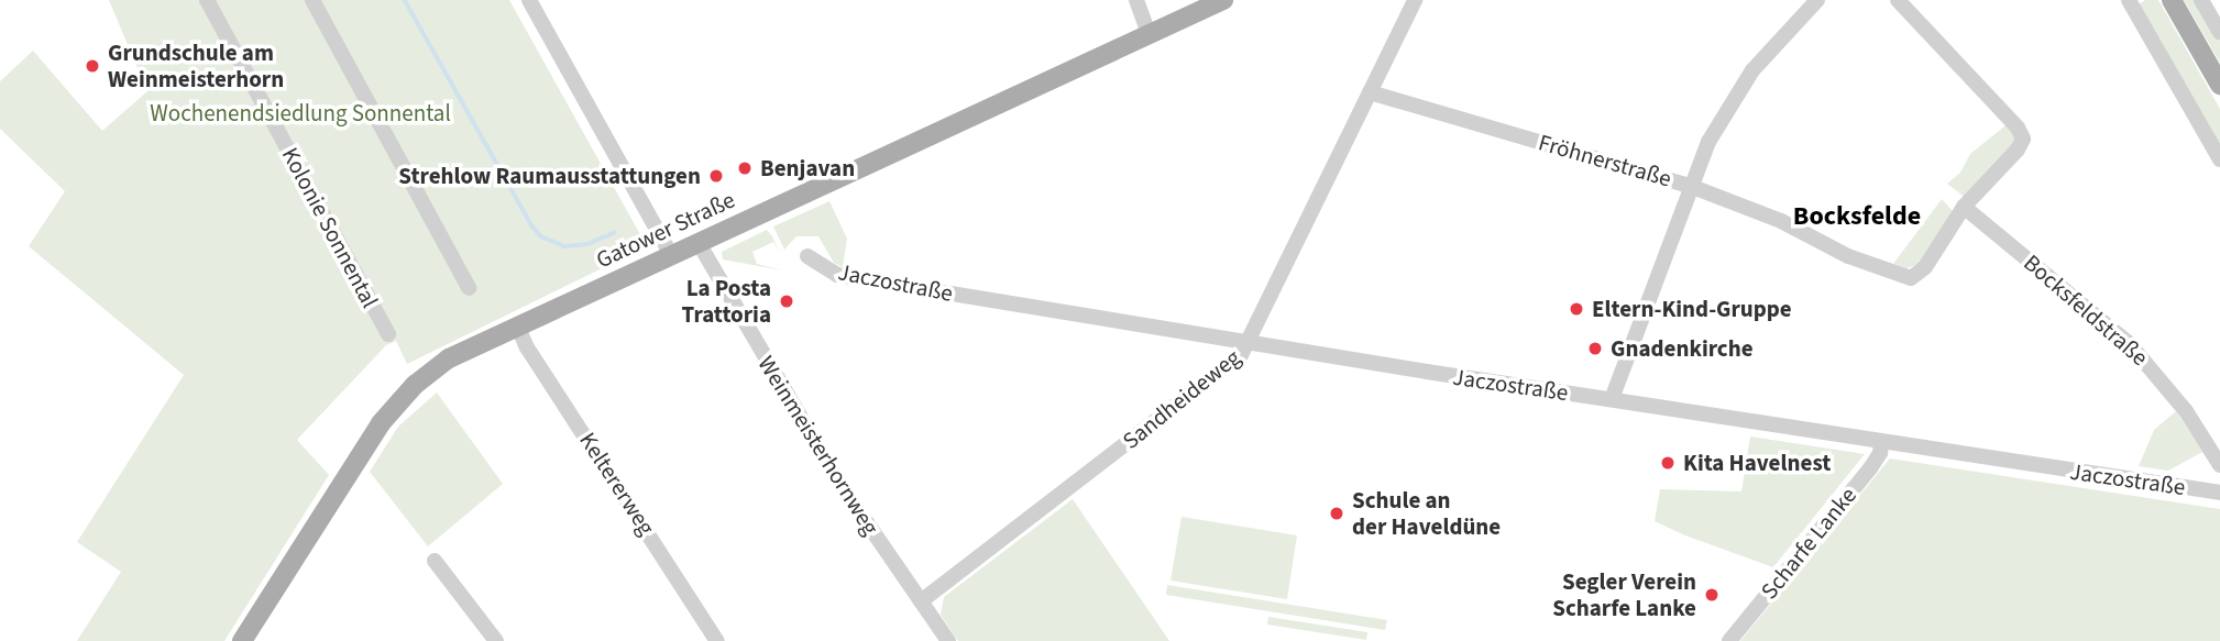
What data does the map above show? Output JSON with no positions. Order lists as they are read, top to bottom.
{
  "streets": {
    "main road": ["Gatower Straße"],
    "street": [
      "Fröhnerstraße",
      "Kolonie Sonnental",
      "Jaczostraße",
      "Bocksfeldstraße",
      "Sandheideweg",
      "Weinmeisterhornweg",
      "Keltererweg",
      "Scharfe Lanke"
    ]
  },
  "crossings": [
    ["Fröhnerstraße", "Bocksfeldstraße"],
    ["Fröhnerstraße", "Sandheideweg"],
    ["Gatower Straße", "Weinmeisterhornweg"],
    ["Gatower Straße", "Keltererweg"],
    ["Jaczostraße", "Sandheideweg"],
    ["Jaczostraße", "Scharfe Lanke"],
    ["Sandheideweg", "Weinmeisterhornweg"]
  ],
  "districts": ["Bocksfelde"],
  "parks": ["Wochenendsiedlung Sonnental"],
  "places": [
    "Grundschule am Weinmeisterhorn",
    "Benjavan",
    "Strehlow Raumausstattungen",
    "La Posta Trattoria",
    "Eltern-Kind-Gruppe",
    "Gnadenkirche",
    "Kita Havelnest",
    "Schule an der Haveldüne",
    "Segler Verein Scharfe Lanke"
  ]
}
